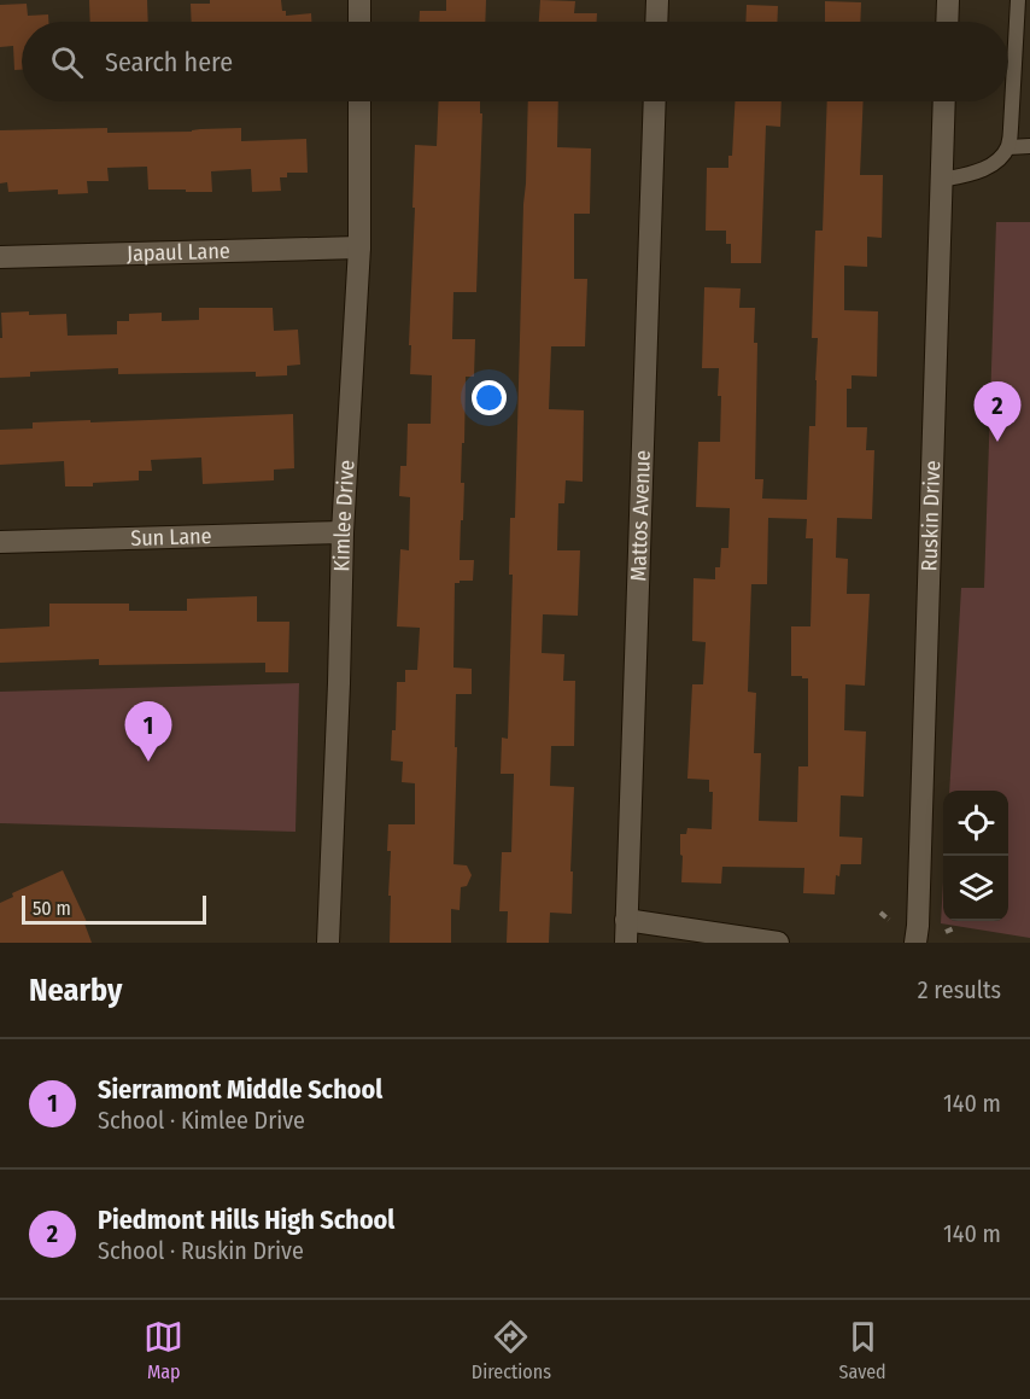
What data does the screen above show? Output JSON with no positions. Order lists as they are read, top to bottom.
{
  "streets": {
    "street": [
      "Japaul Lane",
      "Kimlee Drive",
      "Mattos Avenue",
      "Ruskin Drive",
      "Sun Lane"
    ]
  },
  "crossings": [
    ["Japaul Lane", "Kimlee Drive"],
    ["Kimlee Drive", "Sun Lane"]
  ],
  "scale_bar": "50 m",
  "page": {
    "search": "Search here",
    "pins": ["2", "1"],
    "scale": "50 m",
    "heading": ["Nearby", "2 results"],
    "list": [
      {
        "mark": "1",
        "name": "Sierramont Middle School",
        "note": "School · Kimlee Drive",
        "value": "140 m"
      },
      {
        "mark": "2",
        "name": "Piedmont Hills High School",
        "note": "School · Ruskin Drive",
        "value": "140 m"
      }
    ],
    "nav": ["Map", "Directions", "Saved"]
  }
}
